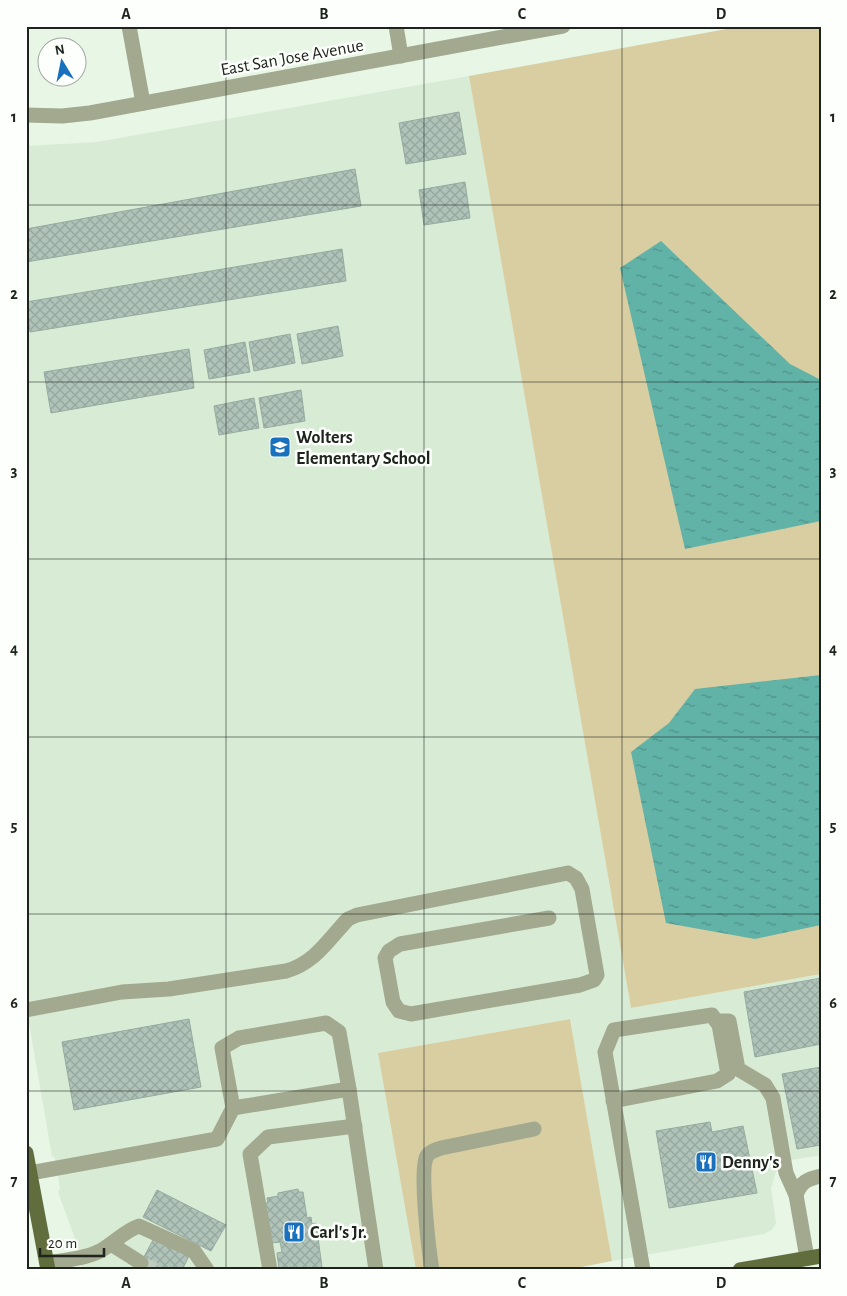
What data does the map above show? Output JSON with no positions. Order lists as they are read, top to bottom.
{
  "streets": {
    "street": ["East San Jose Avenue"]
  },
  "places": {
    "school or university": ["Wolters Elementary School"],
    "restaurant": ["Denny's", "Carl's Jr."]
  },
  "scale_bar": "20 m",
  "north": "top",
  "grid": {
    "columns": [
      "A",
      "B",
      "C",
      "D"
    ],
    "rows": [
      "1",
      "2",
      "3",
      "4",
      "5",
      "6",
      "7"
    ]
  }
}
